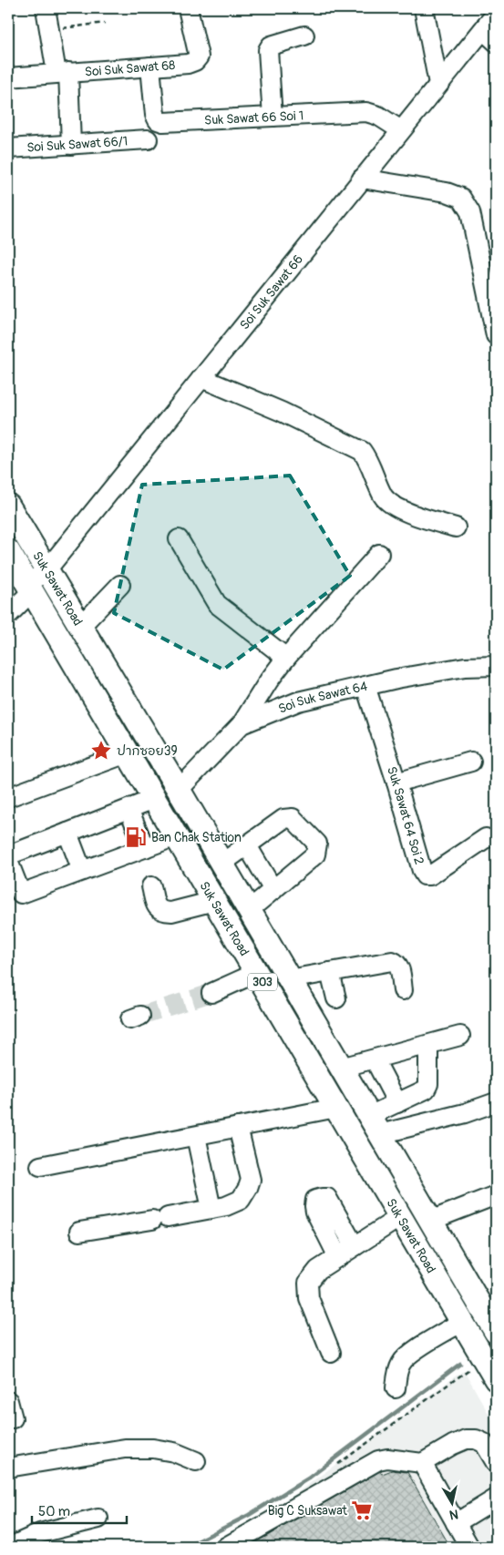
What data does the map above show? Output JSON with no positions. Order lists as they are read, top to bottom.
{
  "streets": {
    "main road": ["Suk Sawat Road", "303"],
    "street": [
      "Soi Suk Sawat 68",
      "Suk Sawat 66 Soi 1",
      "Soi Suk Sawat 66/1",
      "Soi Suk Sawat 66",
      "Soi Suk Sawat 64",
      "Suk Sawat 64 Soi 2"
    ]
  },
  "crossings": [
    ["Soi Suk Sawat 68", "Suk Sawat 66 Soi 1"],
    ["Suk Sawat 66 Soi 1", "Soi Suk Sawat 66"],
    ["Soi Suk Sawat 66", "Suk Sawat Road"],
    ["Suk Sawat Road", "Soi Suk Sawat 64"],
    ["Soi Suk Sawat 64", "Suk Sawat 64 Soi 2"]
  ],
  "places": {
    "place": ["ปากซอย39"],
    "fuel station": ["Ban Chak Station"],
    "supermarket": ["Big C Suksawat"]
  },
  "scale_bar": "50 m",
  "north": "bottom"
}
